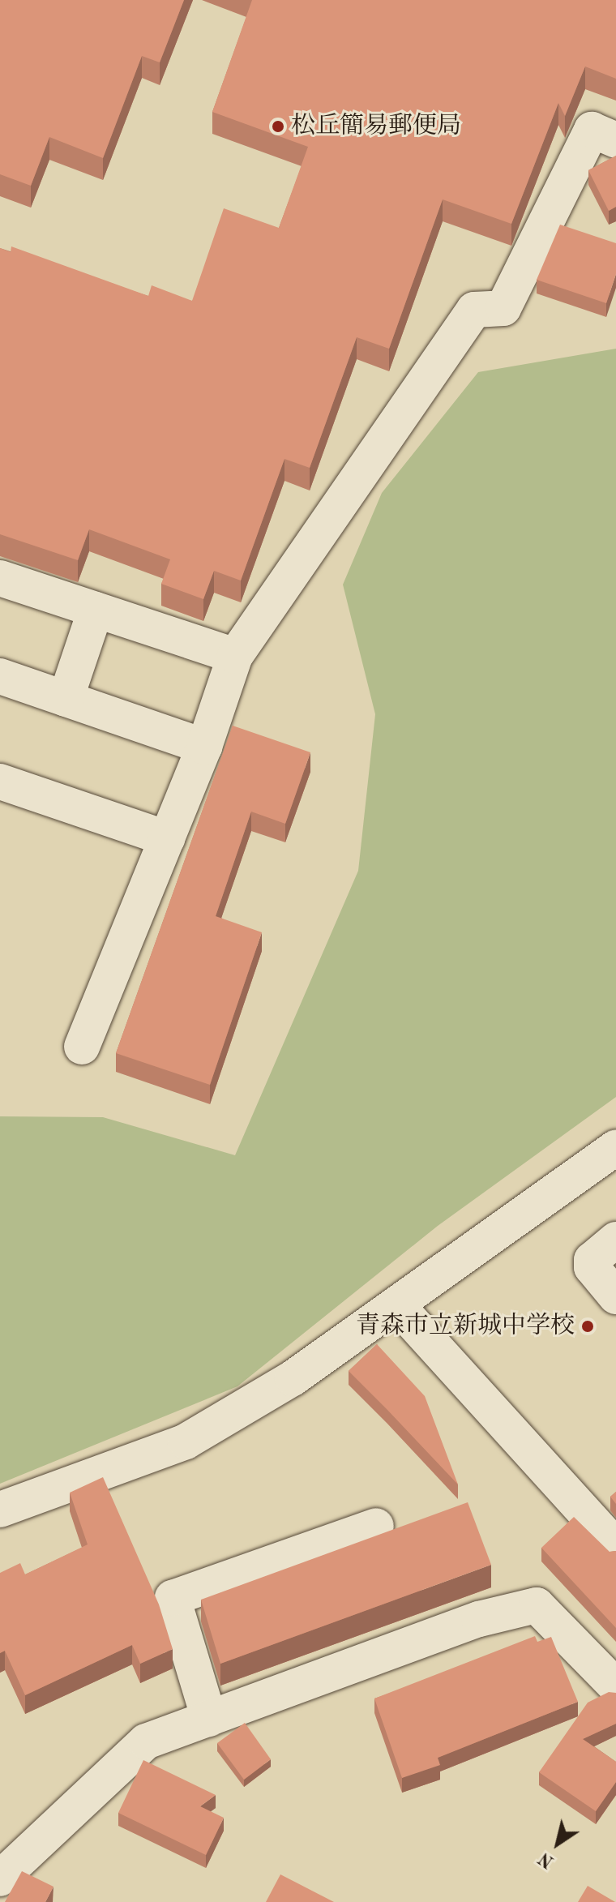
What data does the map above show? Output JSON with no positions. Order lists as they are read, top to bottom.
{
  "places": ["松丘簡易郵便局", "青森市立新城中学校"],
  "north": "bottom left"
}
